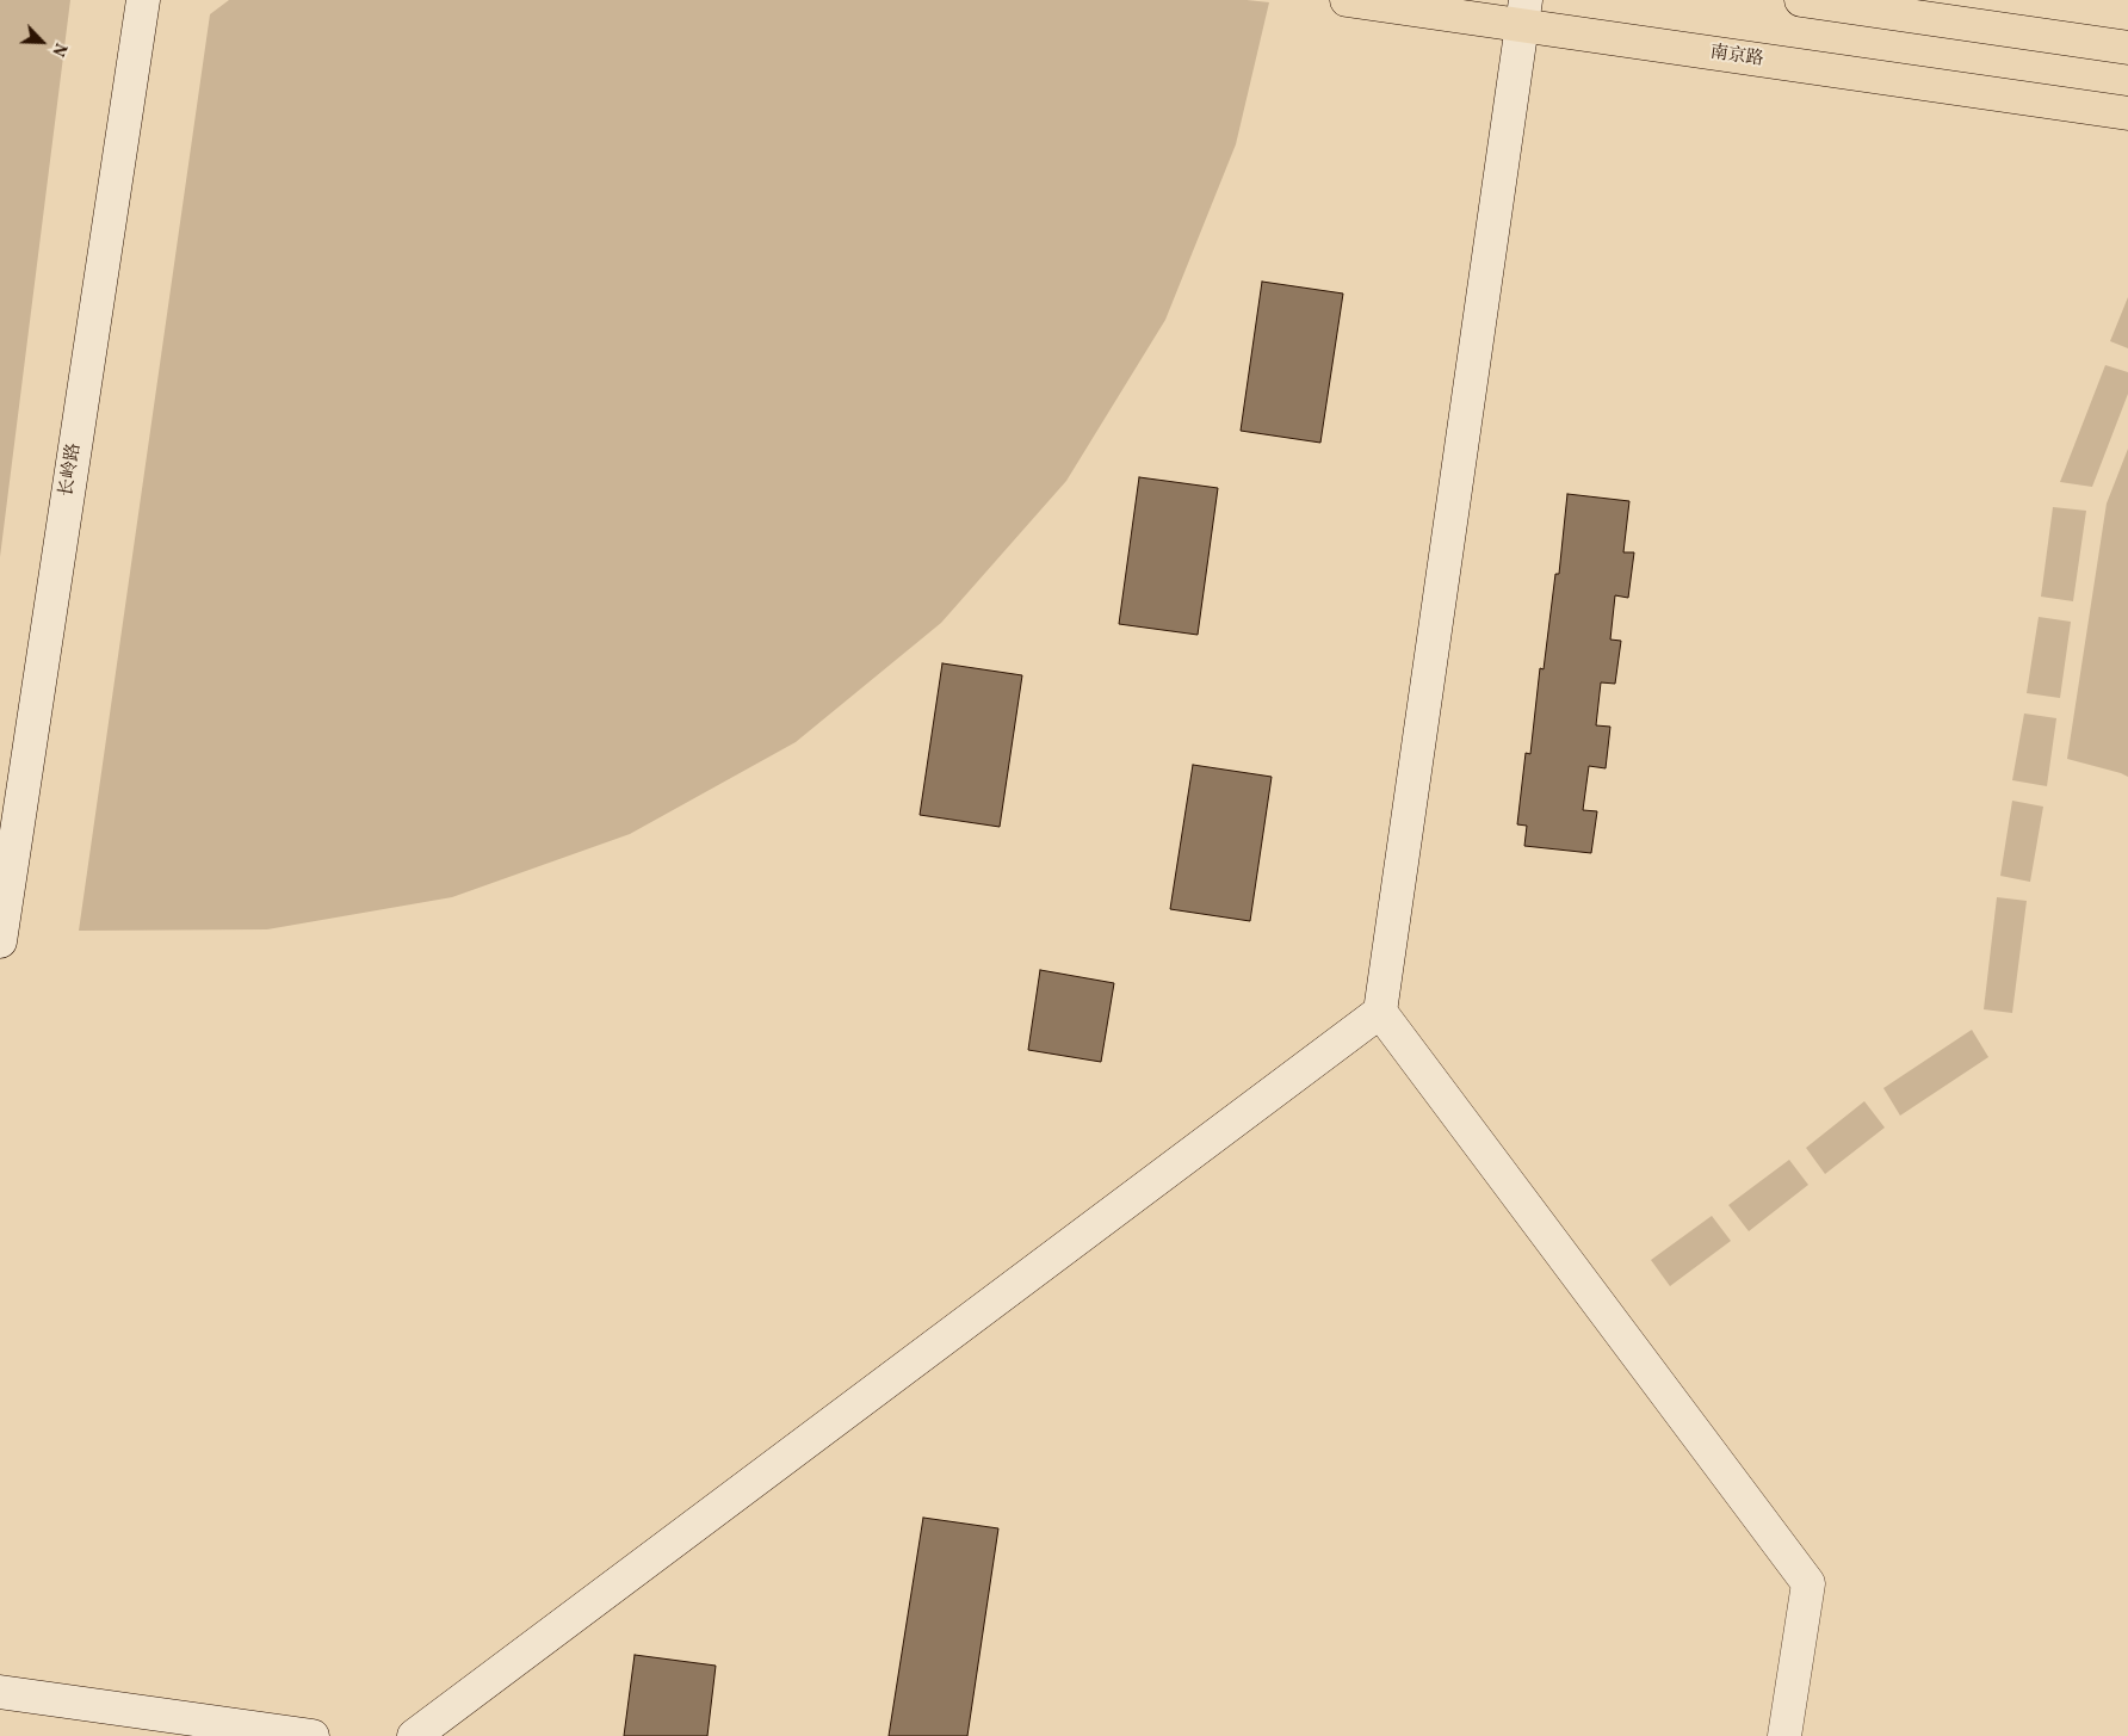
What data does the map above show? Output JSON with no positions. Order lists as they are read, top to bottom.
{
  "streets": {
    "main road": ["南京路"],
    "street": ["长岭路"]
  },
  "north": "bottom right"
}
